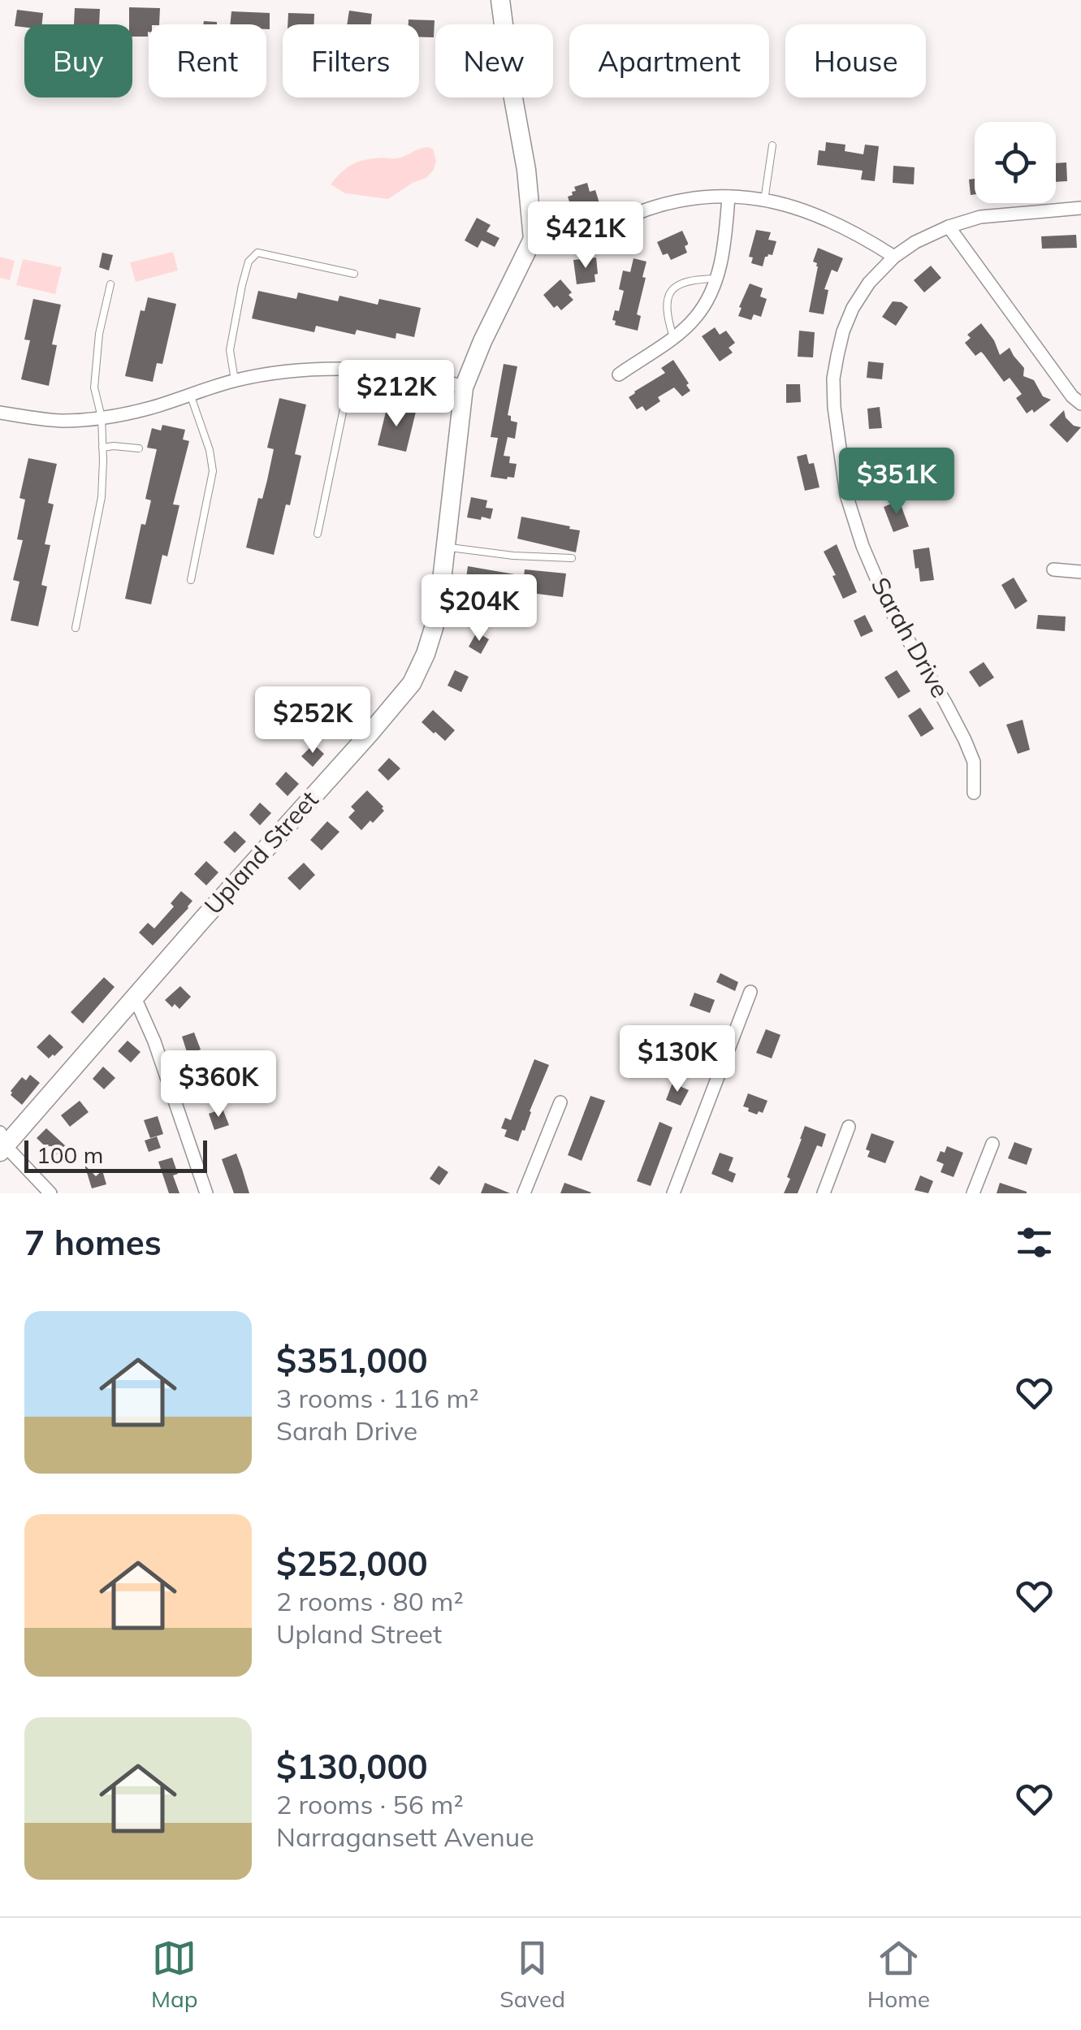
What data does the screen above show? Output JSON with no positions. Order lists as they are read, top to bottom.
{
  "streets": {
    "street": ["Sarah Drive", "Upland Street"]
  },
  "scale_bar": "100 m",
  "page": {
    "chip": [
      "Buy",
      "Rent",
      "Filters",
      "New",
      "Apartment",
      "House"
    ],
    "price": [
      "$421K",
      "$212K",
      "$351K",
      "$204K",
      "$252K",
      "$130K",
      "$360K"
    ],
    "scale": "100 m",
    "heading": "7 homes",
    "list": [
      {
        "name": "$351,000",
        "note": "3 rooms · 116 m² · Sarah Drive"
      },
      {
        "name": "$252,000",
        "note": "2 rooms · 80 m² · Upland Street"
      },
      {
        "name": "$130,000",
        "note": "2 rooms · 56 m² · Narragansett Avenue"
      }
    ],
    "tabs": ["Map", "Saved", "Home"]
  }
}
